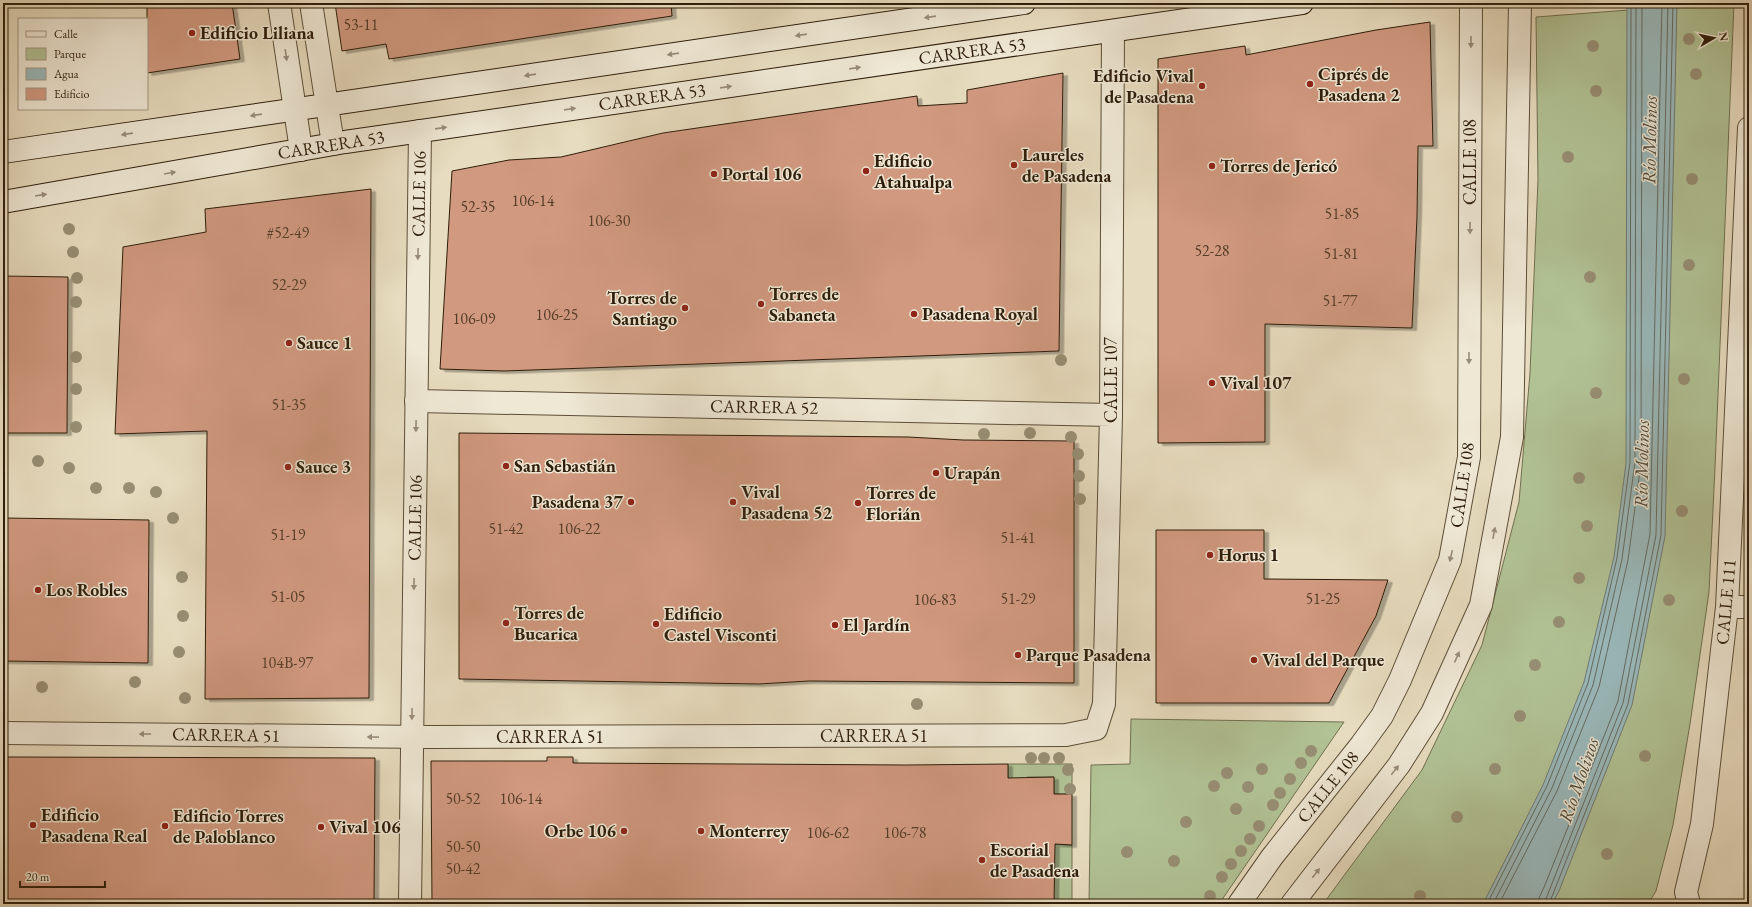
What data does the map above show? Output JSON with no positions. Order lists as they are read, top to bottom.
{
  "streets": {
    "street": [
      "CARRERA 53",
      "CALLE 108",
      "CALLE 106",
      "CALLE 107",
      "CARRERA 52",
      "CALLE 111",
      "CARRERA 51"
    ]
  },
  "crossings": [
    ["CARRERA 53", "CALLE 106"],
    ["CARRERA 53", "CALLE 107"],
    ["CALLE 106", "CARRERA 52"],
    ["CALLE 106", "CARRERA 51"],
    ["CALLE 107", "CARRERA 52"],
    ["CALLE 107", "CARRERA 51"]
  ],
  "one_way": ["CALLE 106", "CARRERA 51"],
  "water": ["Río Molinos"],
  "places": [
    "Edificio Liliana",
    "Ciprés de Pasadena 2",
    "Edificio Vival de Pasadena",
    "Laureles de Pasadena",
    "Torres de Jericó",
    "Edificio Atahualpa",
    "Portal 106",
    "Torres de Sabaneta",
    "Torres de Santiago",
    "Pasadena Royal",
    "Sauce 1",
    "Vival 107",
    "San Sebastián",
    "Sauce 3",
    "Urapán",
    "Pasadena 37",
    "Vival Pasadena 52",
    "Torres de Florián",
    "Horus 1",
    "Los Robles",
    "Torres de Bucarica",
    "Edificio Castel Visconti",
    "El Jardín",
    "Parque Pasadena",
    "Vival del Parque",
    "Edificio Pasadena Real",
    "Edificio Torres de Paloblanco",
    "Vival 106",
    "Orbe 106",
    "Monterrey",
    "Escorial de Pasadena"
  ],
  "house_numbers": [
    "53-11",
    "106-14",
    "52-35",
    "51-85",
    "106-30",
    "#52-49",
    "52-28",
    "51-81",
    "52-29",
    "51-77",
    "106-25",
    "106-09",
    "51-35",
    "51-42",
    "106-22",
    "51-19",
    "51-41",
    "51-05",
    "51-29",
    "51-25",
    "106-83",
    "104B-97",
    "50-52",
    "106-14",
    "106-62",
    "106-78",
    "50-50",
    "50-42"
  ],
  "legend": [
    "Calle",
    "Parque",
    "Agua",
    "Edificio"
  ],
  "scale_bar": "20 m",
  "north": "right"
}
